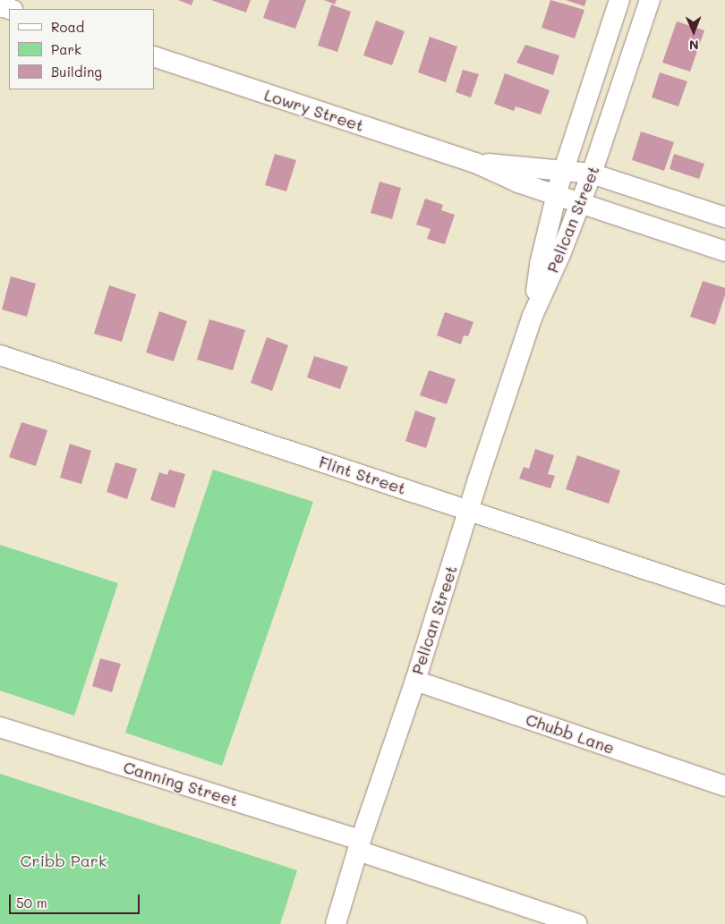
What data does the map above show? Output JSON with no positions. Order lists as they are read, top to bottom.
{
  "streets": {
    "street": [
      "Lowry Street",
      "Pelican Street",
      "Flint Street",
      "Chubb Lane",
      "Canning Street"
    ]
  },
  "crossings": [
    ["Lowry Street", "Pelican Street"],
    ["Pelican Street", "Flint Street"],
    ["Pelican Street", "Chubb Lane"],
    ["Pelican Street", "Canning Street"]
  ],
  "parks": ["Cribb Park"],
  "legend": ["Road", "Park", "Building"],
  "scale_bar": "50 m",
  "north": "bottom"
}
